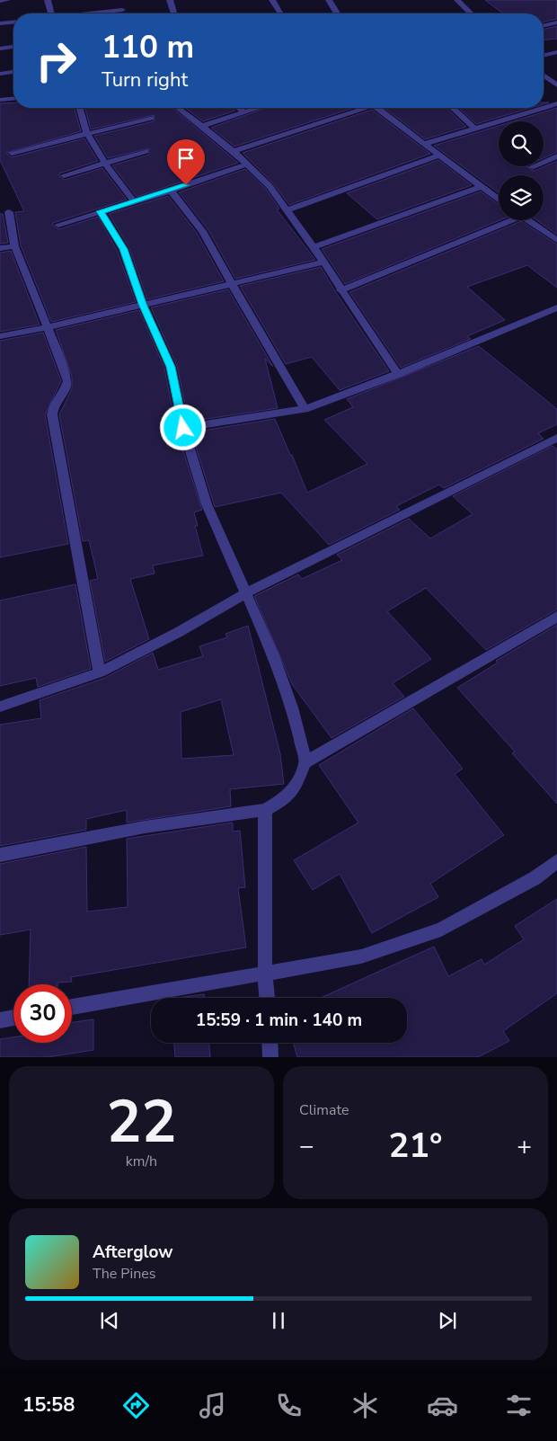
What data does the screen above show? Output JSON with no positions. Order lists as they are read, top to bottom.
{
  "page": {
    "turn": ["110 m", "Turn right"],
    "limit": "30",
    "trip": "15:59 · 1 min · 140 m",
    "tile": [
      ["22", "km/h"],
      "Climate"
    ],
    "heat": ["−", "21°", "+"],
    "song": ["Afterglow", "The Pines"],
    "tabs": "15:58"
  }
}
